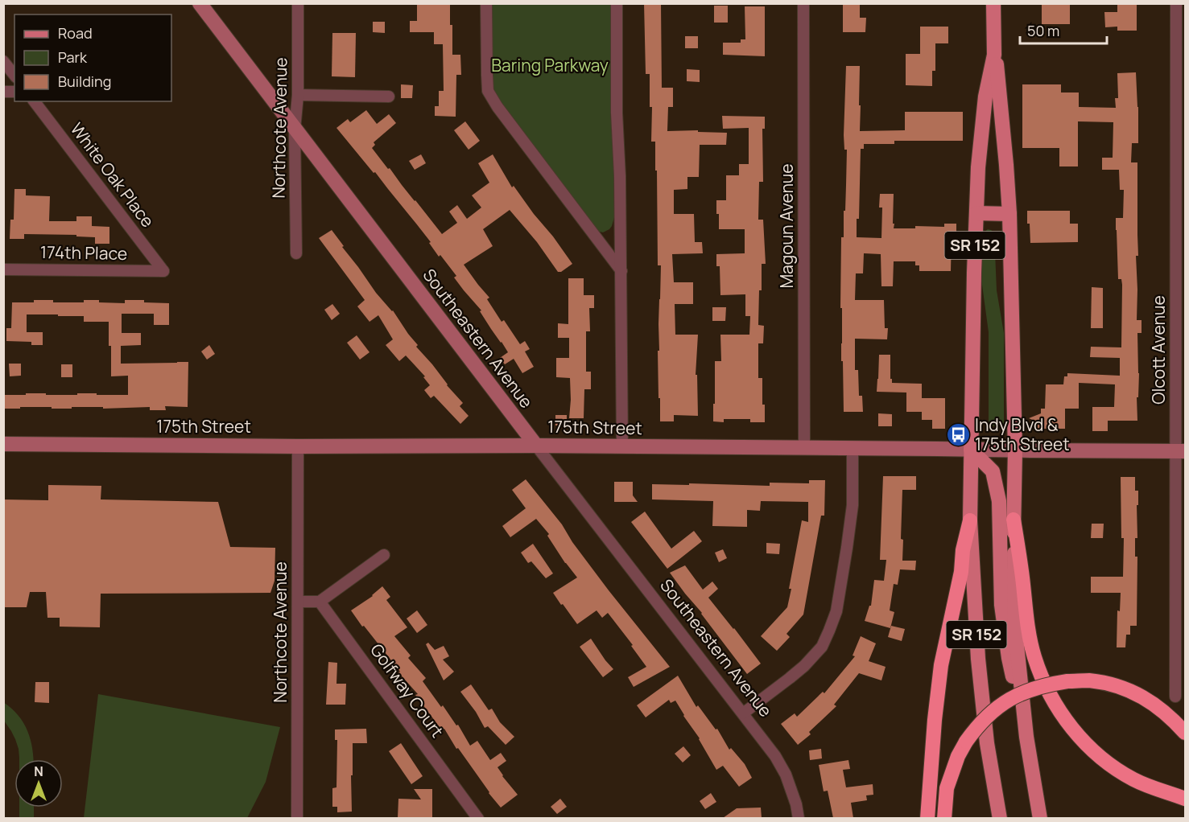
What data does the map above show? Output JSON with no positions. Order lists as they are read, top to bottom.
{
  "streets": {
    "main road": ["SR 152"],
    "street": [
      "Northcote Avenue",
      "White Oak Place",
      "Magoun Avenue",
      "174th Place",
      "Southeastern Avenue",
      "Olcott Avenue",
      "175th Street",
      "Golfway Court"
    ]
  },
  "crossings": [
    ["Northcote Avenue", "Southeastern Avenue"],
    ["Northcote Avenue", "175th Street"],
    ["White Oak Place", "174th Place"],
    ["Magoun Avenue", "175th Street"],
    ["SR 152", "175th Street"],
    ["Southeastern Avenue", "175th Street"],
    ["Olcott Avenue", "175th Street"]
  ],
  "parks": ["Baring Parkway"],
  "places": {
    "bus stop": ["Indy Blvd & 175th Street"]
  },
  "legend": ["Road", "Park", "Building"],
  "scale_bar": "50 m",
  "north": "top"
}
